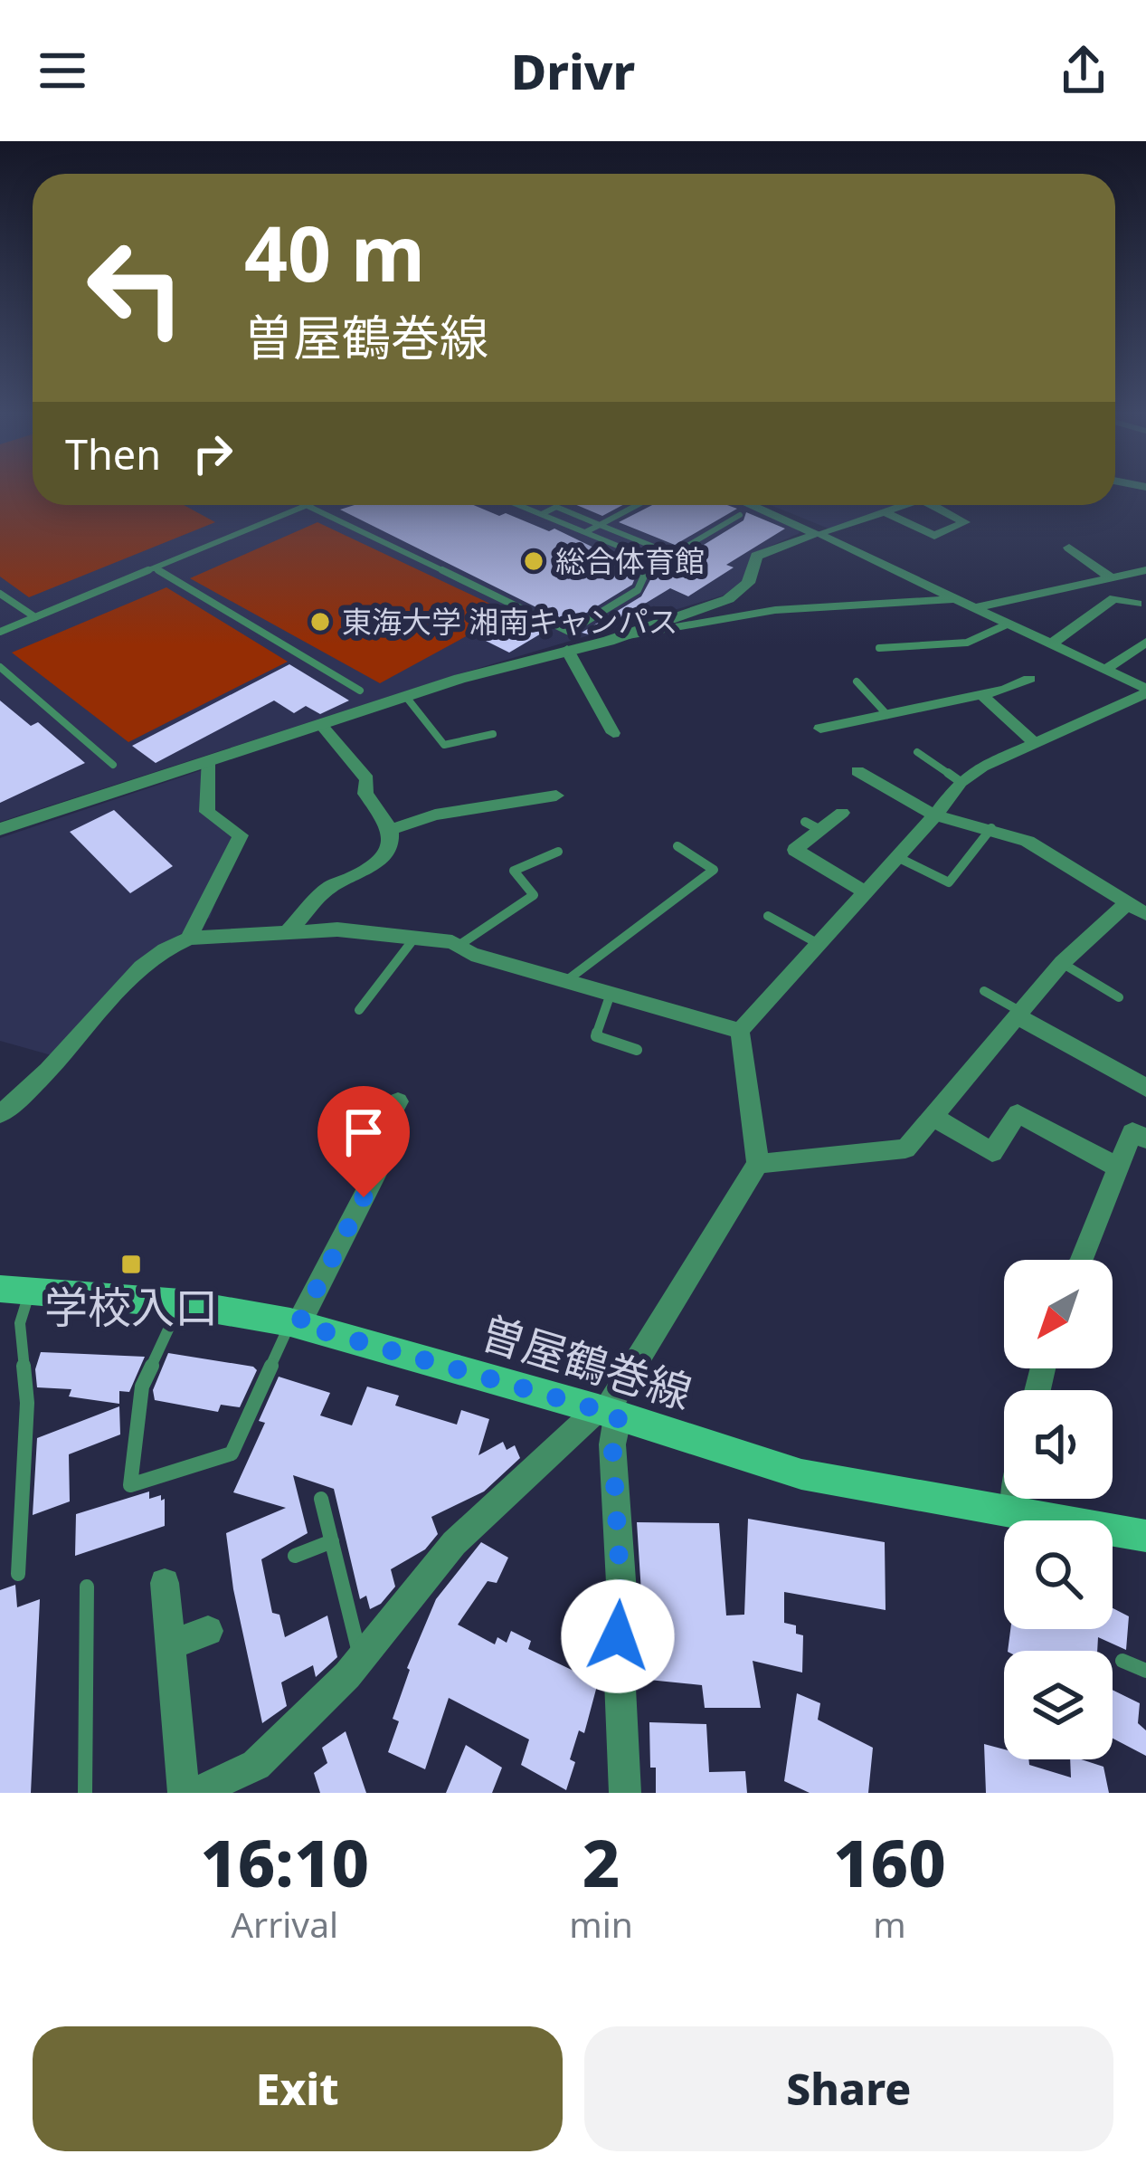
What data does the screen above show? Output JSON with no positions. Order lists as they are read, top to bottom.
{
  "streets": {
    "main road": ["曽屋鶴巻線"]
  },
  "places": {
    "other": ["総合体育館", "東海大学 湘南キャンパス"],
    "transit": ["学校入口"]
  },
  "north": "bottom left",
  "page": {
    "header": "Drivr",
    "turn": ["40 m", "曽屋鶴巻線"],
    "then": "Then",
    "eta": [
      "16:10",
      "Arrival",
      "2",
      "min",
      "160",
      "m"
    ],
    "buttons": ["Exit", "Share"]
  }
}
